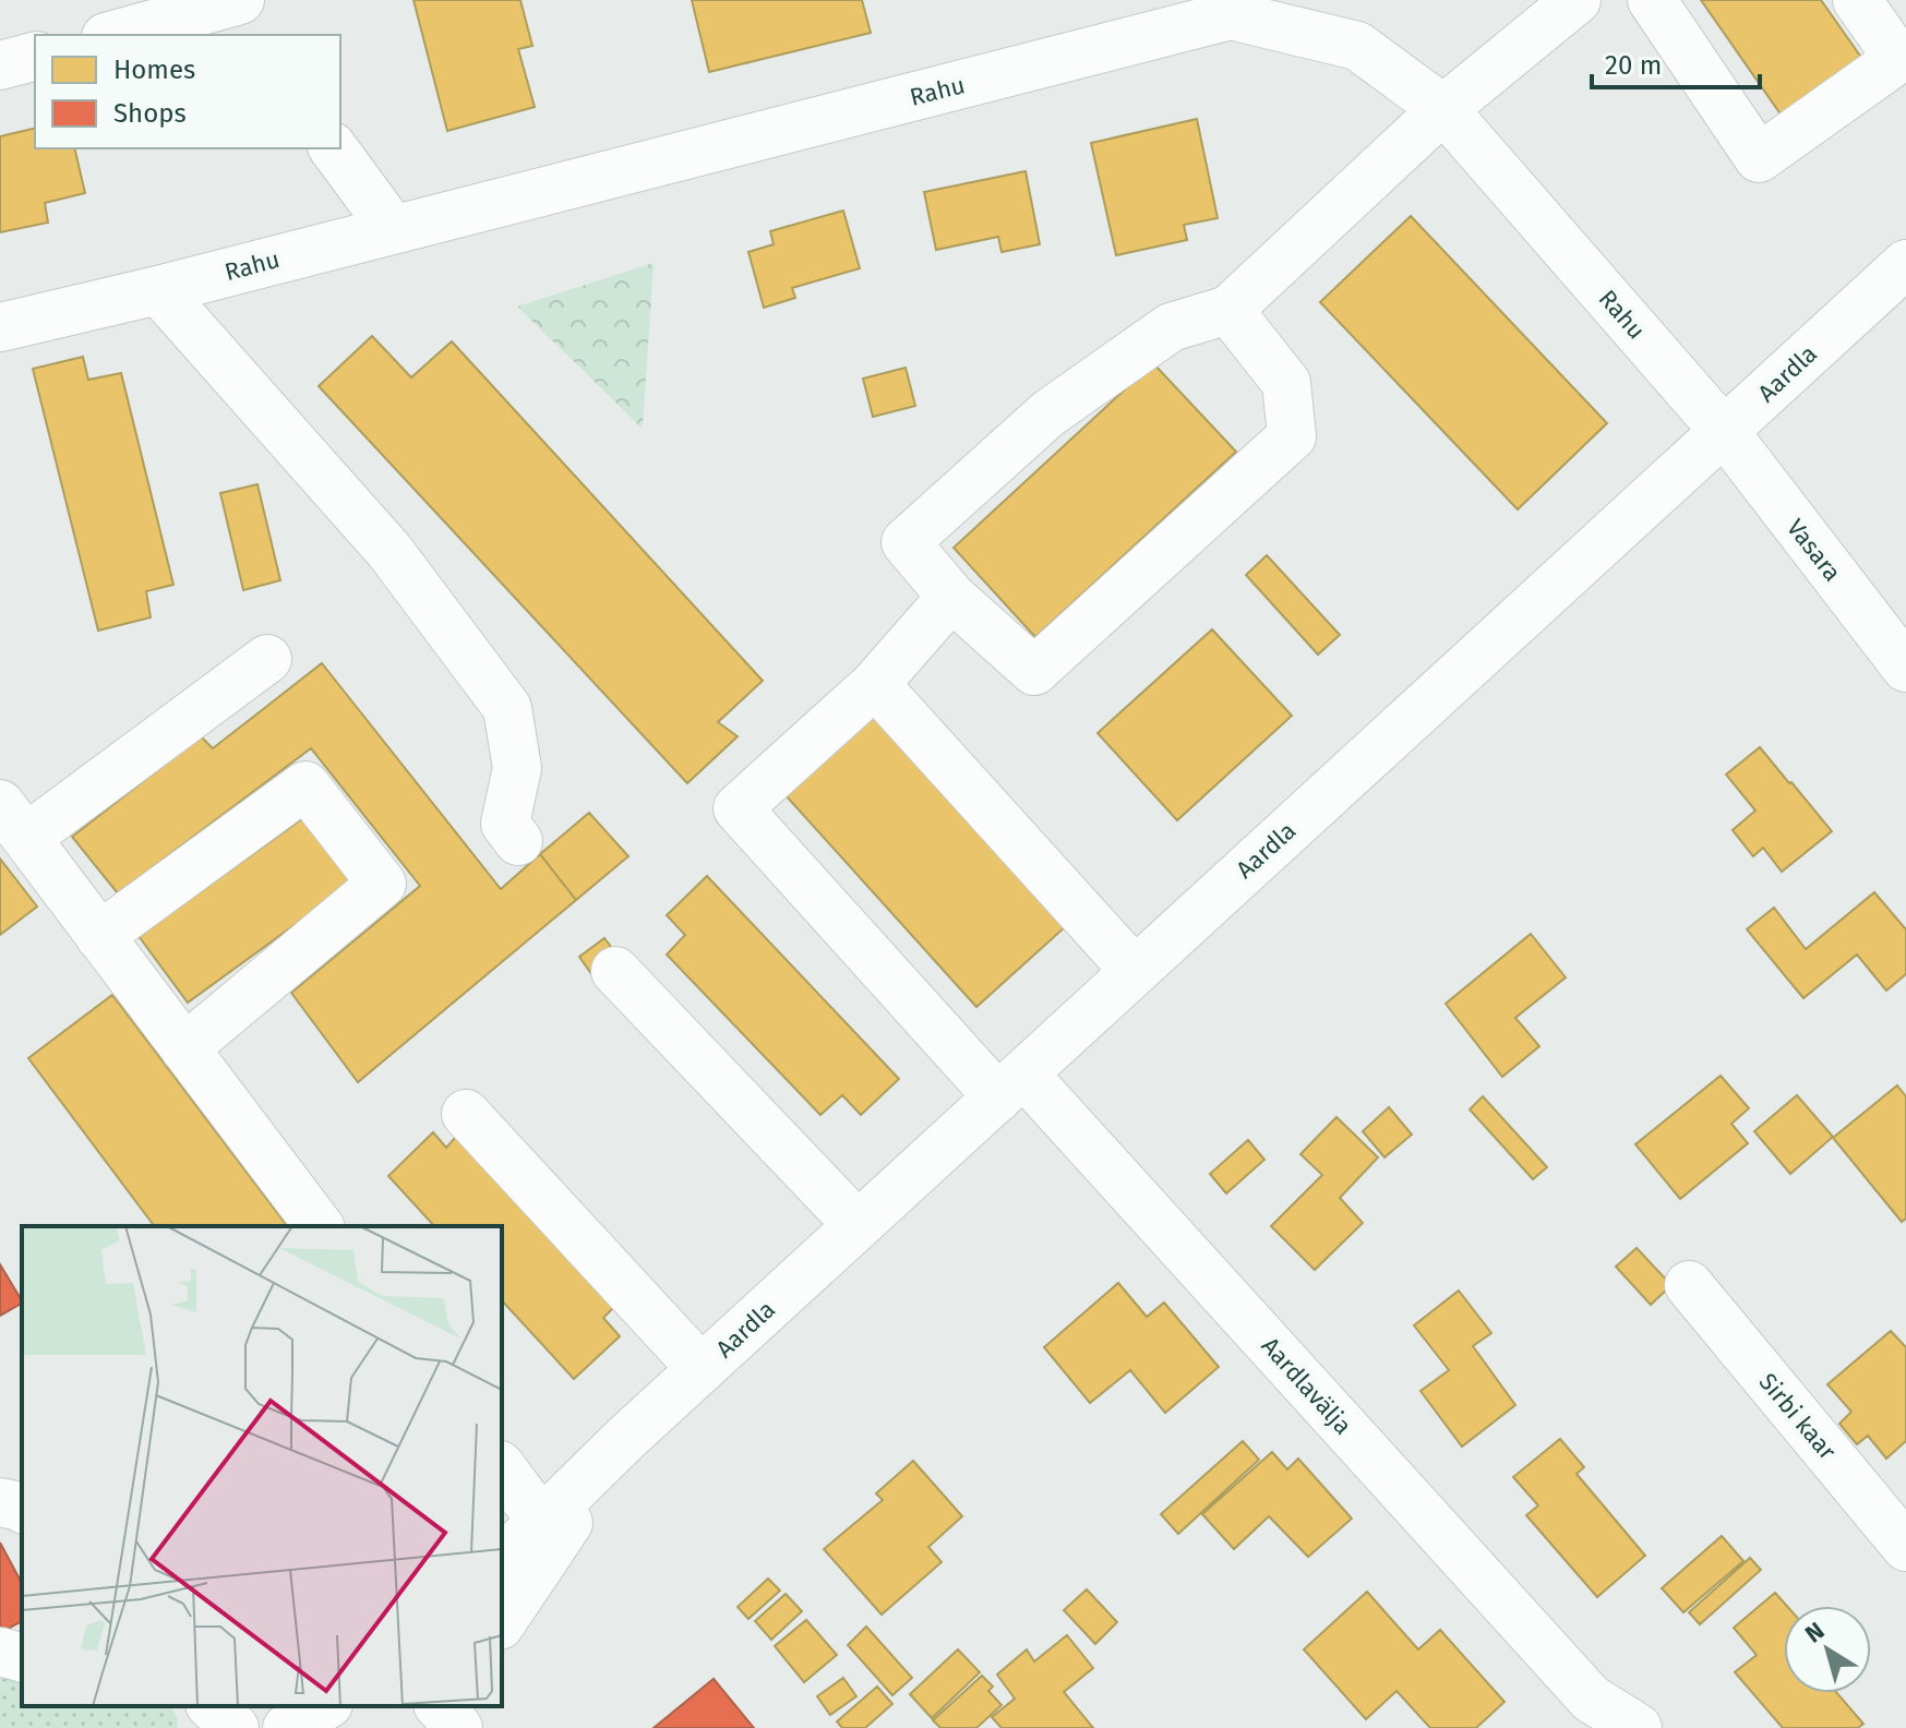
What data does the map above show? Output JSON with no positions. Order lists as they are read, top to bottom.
{
  "streets": {
    "street": [
      "Rahu",
      "Aardla",
      "Vasara",
      "Aardlavälja",
      "Sirbi kaar"
    ]
  },
  "crossings": [
    ["Rahu", "Aardla"],
    ["Rahu", "Vasara"],
    ["Aardla", "Vasara"],
    ["Aardla", "Aardlavälja"]
  ],
  "legend": ["Homes", "Shops"],
  "scale_bar": "20 m",
  "north": "top left"
}
